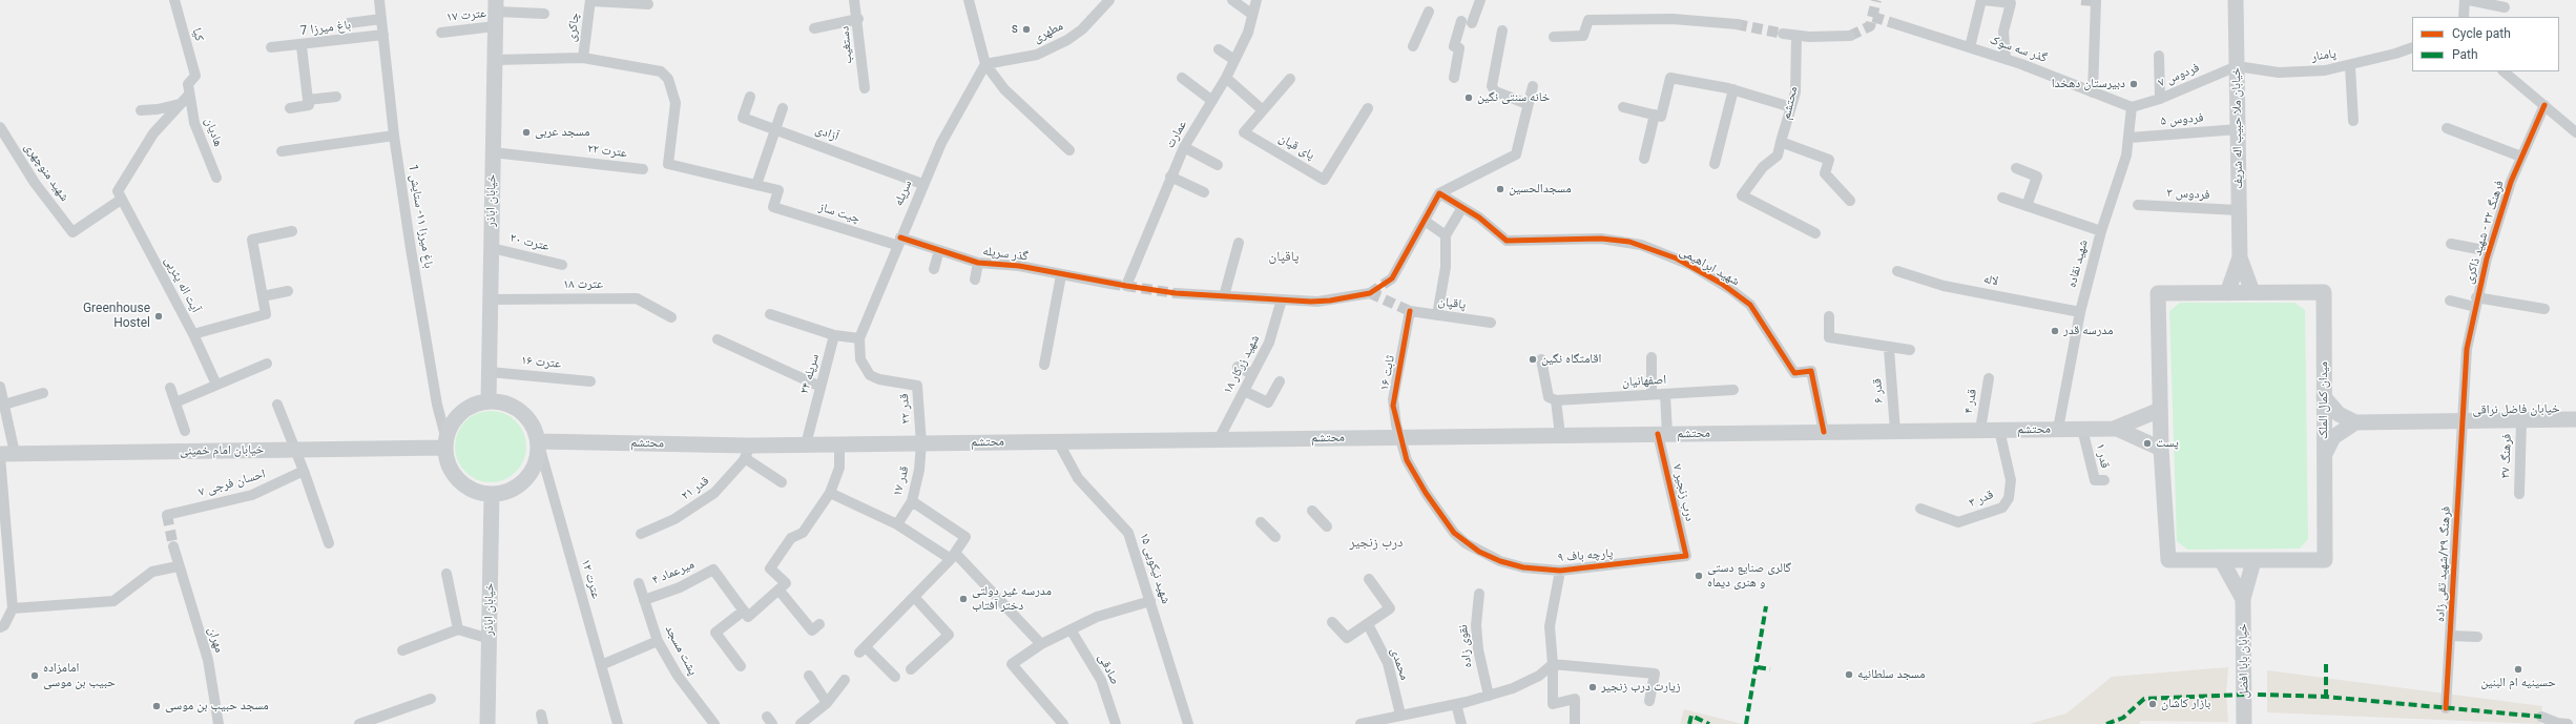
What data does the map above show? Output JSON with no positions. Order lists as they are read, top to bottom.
{
  "streets": {
    "main road": [
      "محتشم",
      "خیابان ملا حبیب اله شریف",
      "خیابان اباذر",
      "میدان کمال الملک",
      "خیابان فاضل نراقی",
      "خیابان امام خمینی",
      "خیابان بابا افضل"
    ],
    "street": [
      "عترت ۱۷",
      "چاکری",
      "باغ میرزا 7",
      "مطهری",
      "کیا",
      "دستغیب",
      "گذر سه سوک",
      "پامنار",
      "فردوس ۷",
      "فردوس ۵",
      "هادیان",
      "آزادی",
      "عمارت",
      "پای قپان",
      "عترت ۲۲",
      "شهید منوچهری",
      "سرپله",
      "فردوس ۳",
      "چیت ساز",
      "باغ میرزا ۱۱- ستایش 1",
      "فرهنگ ۳۲ - شهید ذاکری",
      "عترت ۲۰",
      "گذر سرپله",
      "شهید نقاده",
      "شهید ابراهیمی",
      "لاله",
      "آیت اله یثربی",
      "عترت ۱۸",
      "پاقپان",
      "عترت ۱۶",
      "شهید زرکار ۱۸",
      "ثابت ۱۶",
      "سرپله ۲۴",
      "اصفهانیان",
      "قدر ۶",
      "قدر ۴",
      "قدر ۲۲",
      "قدر ۱",
      "فرهنگ ۳۷",
      "قدر ۱۷",
      "احسان فرجی ۷",
      "قدر ۲۱",
      "درب زنجیر ۷",
      "قدر ۳",
      "پارچه باف ۹",
      "فرهنگ ۳۹/شهید تقی زاده",
      "شهید نیکویی ۱۵",
      "میرعماد ۴",
      "عترت ۱۲",
      "مهران",
      "نقوی زاده",
      "پشت مسجد",
      "محمدی",
      "صادقی"
    ]
  },
  "crossings": [
    ["عترت ۱۷", "خیابان اباذر"],
    ["باغ میرزا 7", "باغ میرزا ۱۱- ستایش 1"],
    ["مطهری", "سرپله"],
    ["کیا", "هادیان"],
    ["گذر سه سوک", "فردوس ۷"],
    ["گذر سه سوک", "شهید نقاده"],
    ["پامنار", "فردوس ۷"],
    ["پامنار", "خیابان ملا حبیب اله شریف"],
    ["فردوس ۷", "خیابان ملا حبیب اله شریف"],
    ["فردوس ۷", "شهید نقاده"],
    ["محتشم", "خیابان اباذر"],
    ["محتشم", "باغ میرزا ۱۱- ستایش 1"],
    ["محتشم", "شهید نقاده"],
    ["محتشم", "شهید ابراهیمی"],
    ["محتشم", "شهید زرکار ۱۸"],
    ["محتشم", "ثابت ۱۶"],
    ["محتشم", "سرپله ۲۴"],
    ["محتشم", "قدر ۶"],
    ["محتشم", "میدان کمال الملک"],
    ["محتشم", "قدر ۴"],
    ["محتشم", "قدر ۲۲"],
    ["محتشم", "خیابان امام خمینی"],
    ["محتشم", "قدر ۱"],
    ["محتشم", "قدر ۱۷"],
    ["محتشم", "قدر ۲۱"],
    ["محتشم", "درب زنجیر ۷"],
    ["محتشم", "قدر ۳"],
    ["محتشم", "پارچه باف ۹"],
    ["محتشم", "شهید نیکویی ۱۵"],
    ["محتشم", "عترت ۱۲"],
    ["فردوس ۵", "خیابان ملا حبیب اله شریف"],
    ["فردوس ۵", "شهید نقاده"],
    ["خیابان ملا حبیب اله شریف", "فردوس ۳"],
    ["خیابان ملا حبیب اله شریف", "میدان کمال الملک"],
    ["آزادی", "سرپله"],
    ["عترت ۲۲", "خیابان اباذر"],
    ["شهید منوچهری", "آیت اله یثربی"],
    ["سرپله", "چیت ساز"],
    ["سرپله", "گذر سرپله"],
    ["سرپله", "قدر ۲۲"],
    ["خیابان اباذر", "باغ میرزا ۱۱- ستایش 1"],
    ["خیابان اباذر", "عترت ۲۰"],
    ["خیابان اباذر", "عترت ۱۸"],
    ["خیابان اباذر", "عترت ۱۶"],
    ["خیابان اباذر", "خیابان امام خمینی"],
    ["خیابان اباذر", "عترت ۱۲"],
    ["چیت ساز", "گذر سرپله"],
    ["باغ میرزا ۱۱- ستایش 1", "خیابان امام خمینی"],
    ["باغ میرزا ۱۱- ستایش 1", "عترت ۱۲"],
    ["فرهنگ ۳۲ - شهید ذاکری", "خیابان فاضل نراقی"],
    ["فرهنگ ۳۲ - شهید ذاکری", "فرهنگ ۳۹/شهید تقی زاده"],
    ["شهید نقاده", "لاله"],
    ["پاقپان", "ثابت ۱۶"],
    ["ثابت ۱۶", "پارچه باف ۹"],
    ["اصفهانیان", "درب زنجیر ۷"],
    ["میدان کمال الملک", "خیابان فاضل نراقی"],
    ["میدان کمال الملک", "خیابان بابا افضل"],
    ["قدر ۲۲", "قدر ۱۷"],
    ["خیابان فاضل نراقی", "فرهنگ ۳۷"],
    ["خیابان فاضل نراقی", "فرهنگ ۳۹/شهید تقی زاده"],
    ["خیابان امام خمینی", "عترت ۱۲"],
    ["درب زنجیر ۷", "پارچه باف ۹"],
    ["میرعماد ۴", "پشت مسجد"]
  ],
  "districts": ["پاقپان", "درب زنجیر"],
  "places": [
    "s",
    "دبیرستان دهخدا",
    "خانه سنتی نگین",
    "مسجد عربی",
    "مسجدالحسین",
    "Greenhouse Hostel",
    "مدرسه قدر",
    "اقامتگاه نگین",
    "پست",
    "گالری صنایع دستی و هنری دیماه",
    "مدرسه غیر دولتی دختر آفتاب",
    "حسینیه ام البنین",
    "مسجد سلطانیه",
    "امامزاده حبیب بن موسی",
    "زیارت درب زنجیر",
    "بازار کاشان",
    "مسجد حبیب بن موسی"
  ],
  "legend": ["Cycle path", "Path"]
}
